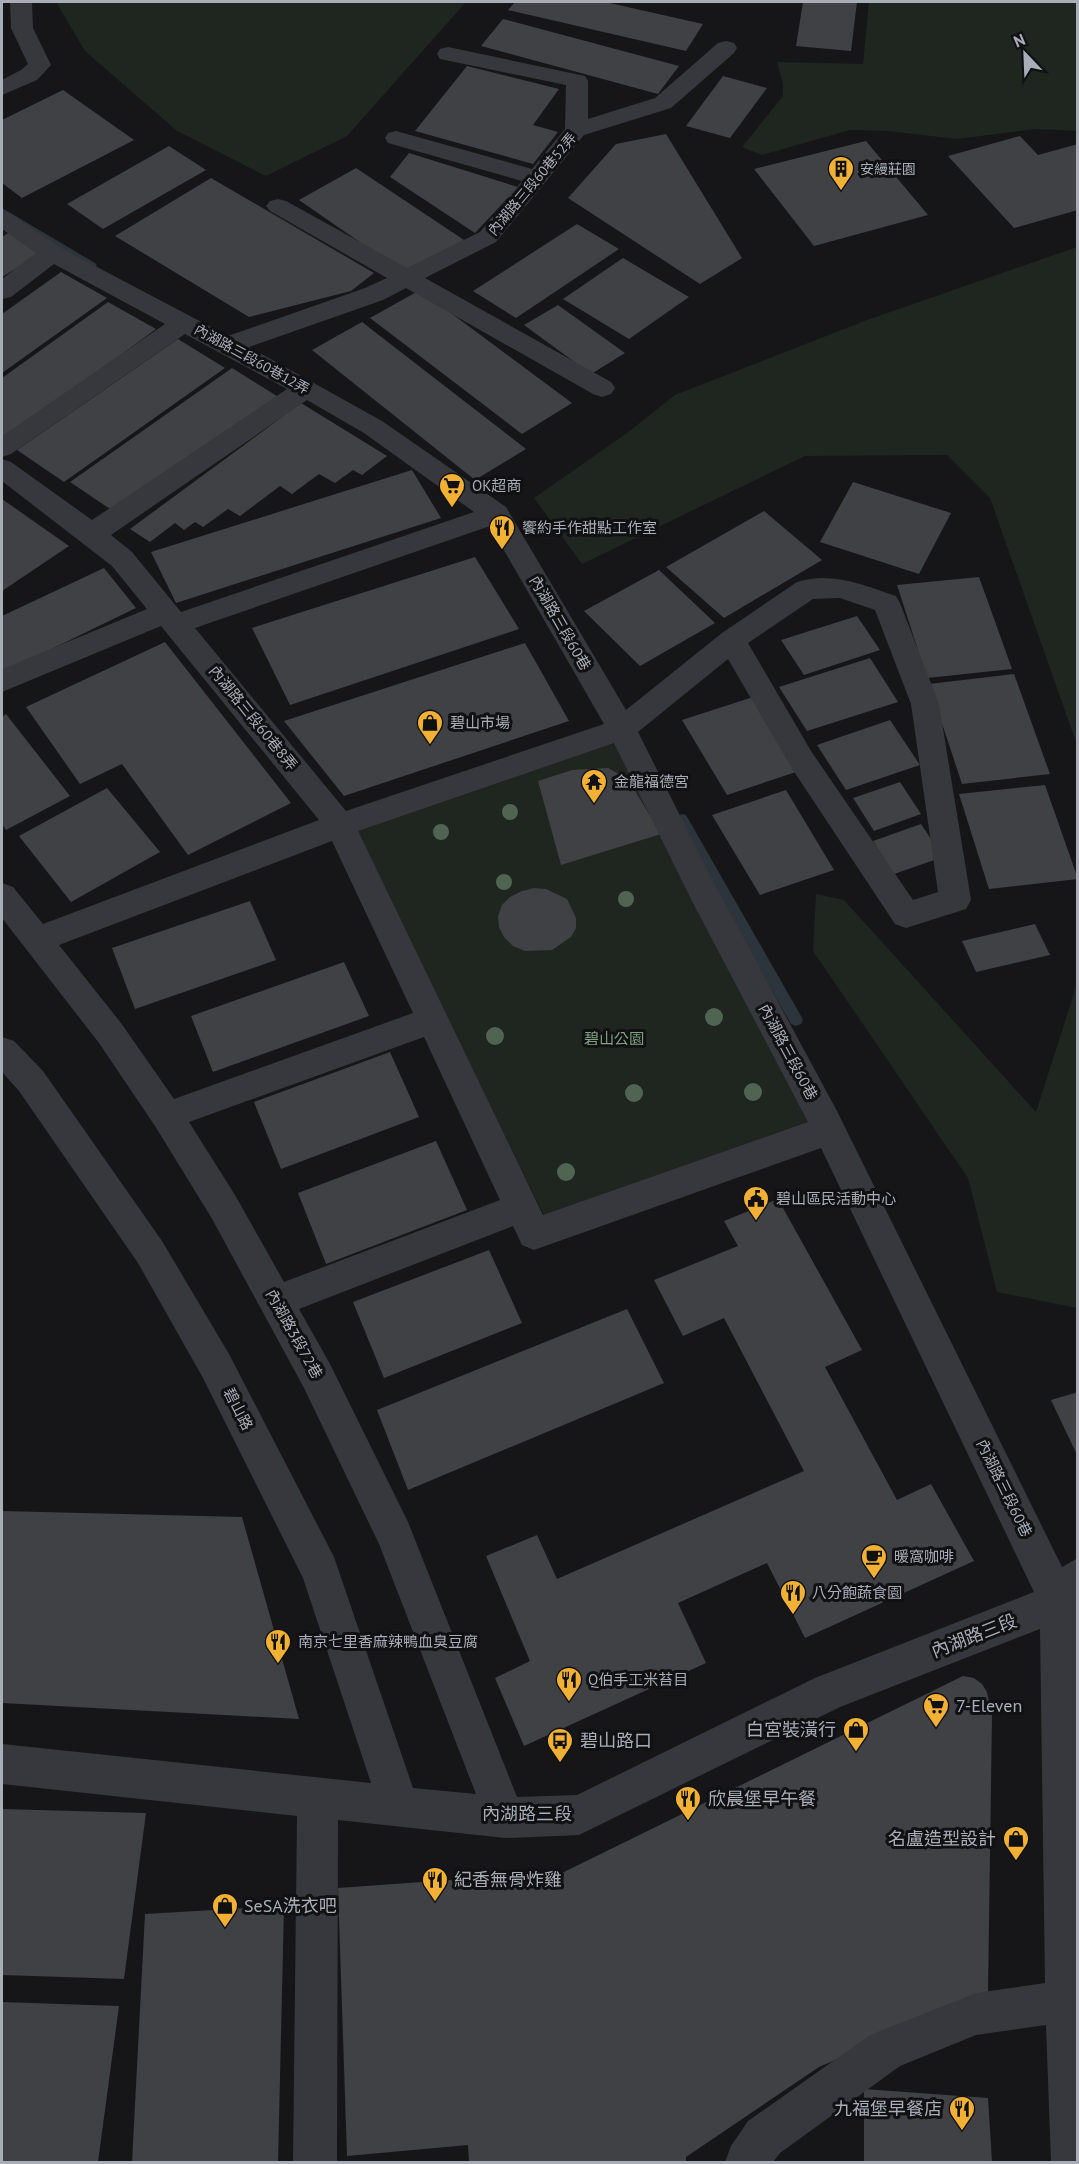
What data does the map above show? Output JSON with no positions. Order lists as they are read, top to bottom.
{
  "streets": {
    "street": [
      "內湖路三段60巷52弄",
      "內湖路三段60巷12弄",
      "內湖路三段60巷",
      "內湖路三段60巷8弄",
      "內湖路3段72巷",
      "碧山路",
      "內湖路三段"
    ]
  },
  "crossings": [
    ["內湖路三段60巷52弄", "內湖路三段60巷12弄"],
    ["內湖路三段60巷12弄", "內湖路三段60巷"],
    ["內湖路三段60巷", "內湖路三段60巷8弄"],
    ["內湖路三段60巷", "內湖路三段"],
    ["內湖路3段72巷", "內湖路三段"],
    ["碧山路", "內湖路三段"]
  ],
  "parks": ["碧山公園"],
  "places": {
    "building": ["安縵莊園"],
    "supermarket": ["OK超商", "7-Eleven"],
    "restaurant": [
      "饗約手作甜點工作室",
      "八分飽蔬食園",
      "南京七里香麻辣鴨血臭豆腐",
      "Q伯手工米苔目",
      "欣晨堡早午餐",
      "紀香無骨炸雞",
      "九福堡早餐店"
    ],
    "shop": [
      "碧山市場",
      "白宮裝潢行",
      "名盧造型設計",
      "SeSA洗衣吧"
    ],
    "temple": ["金龍福德宮"],
    "public building": ["碧山區民活動中心"],
    "cafe": ["暖窩咖啡"],
    "bus stop": ["碧山路口"]
  },
  "north": "top left"
}
